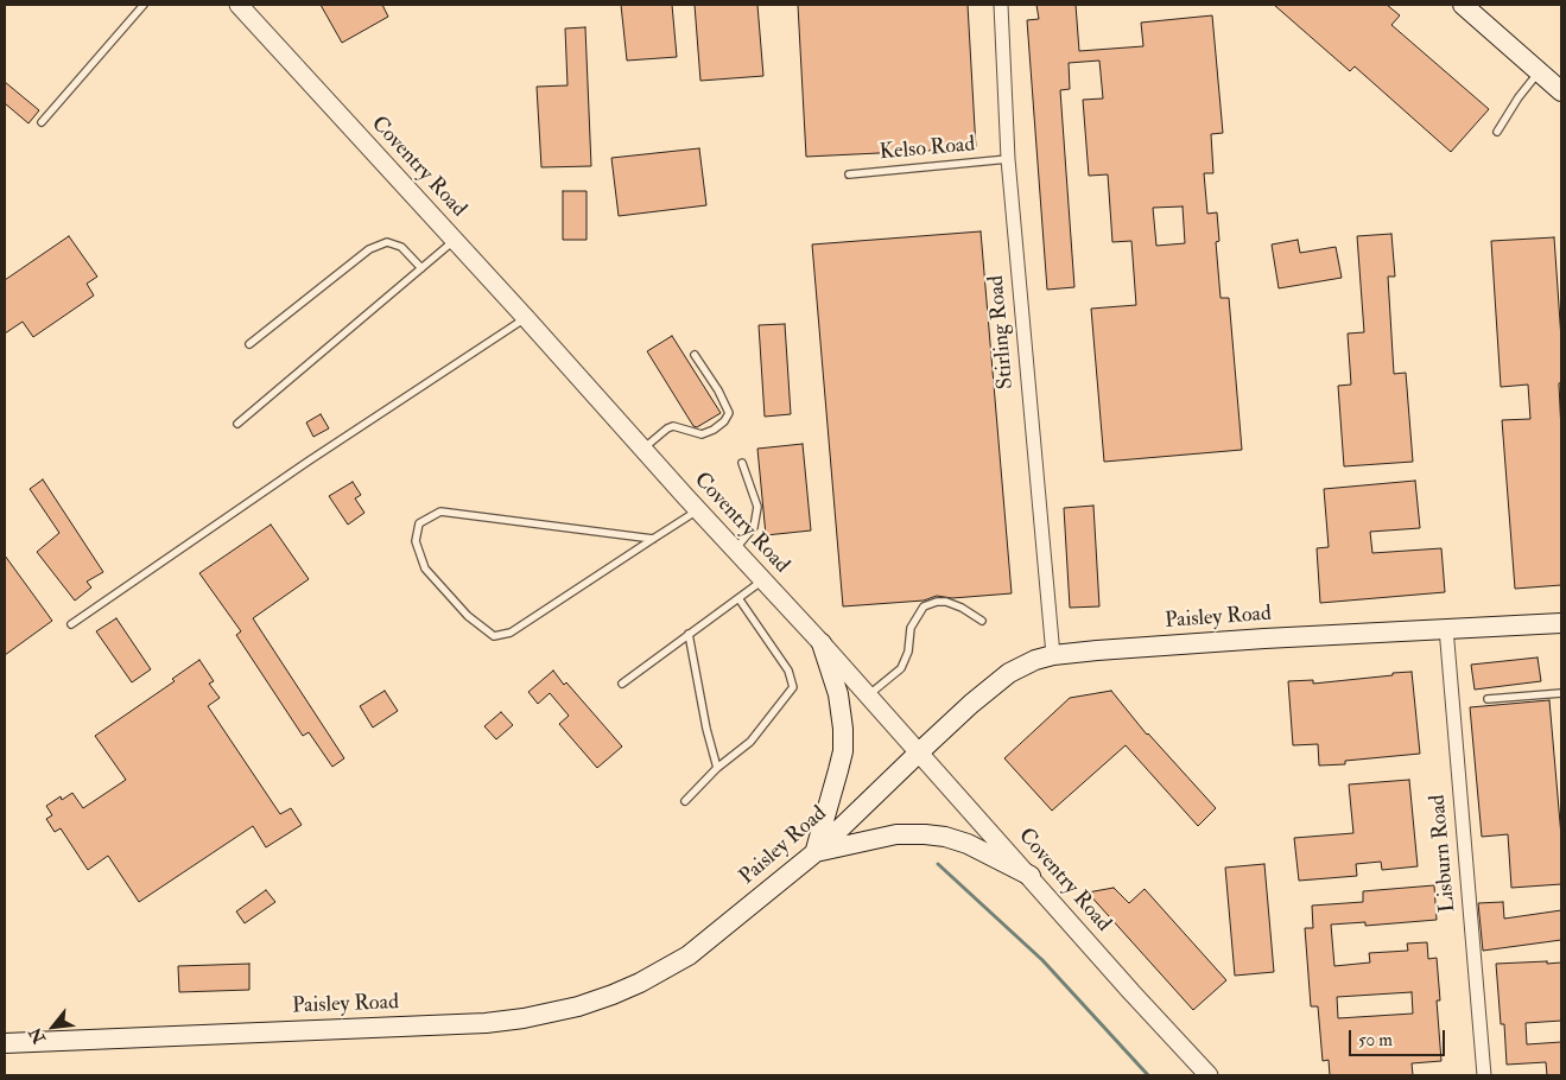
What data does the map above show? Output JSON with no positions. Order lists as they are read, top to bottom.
{
  "streets": {
    "main road": ["Paisley Road"],
    "street": ["Coventry Road", "Stirling Road", "Lisburn Road"],
    "lane": ["Kelso Road"]
  },
  "crossings": [
    ["Kelso Road", "Stirling Road"],
    ["Coventry Road", "Paisley Road"],
    ["Stirling Road", "Paisley Road"],
    ["Paisley Road", "Lisburn Road"]
  ],
  "scale_bar": "50 m",
  "north": "bottom left"
}
